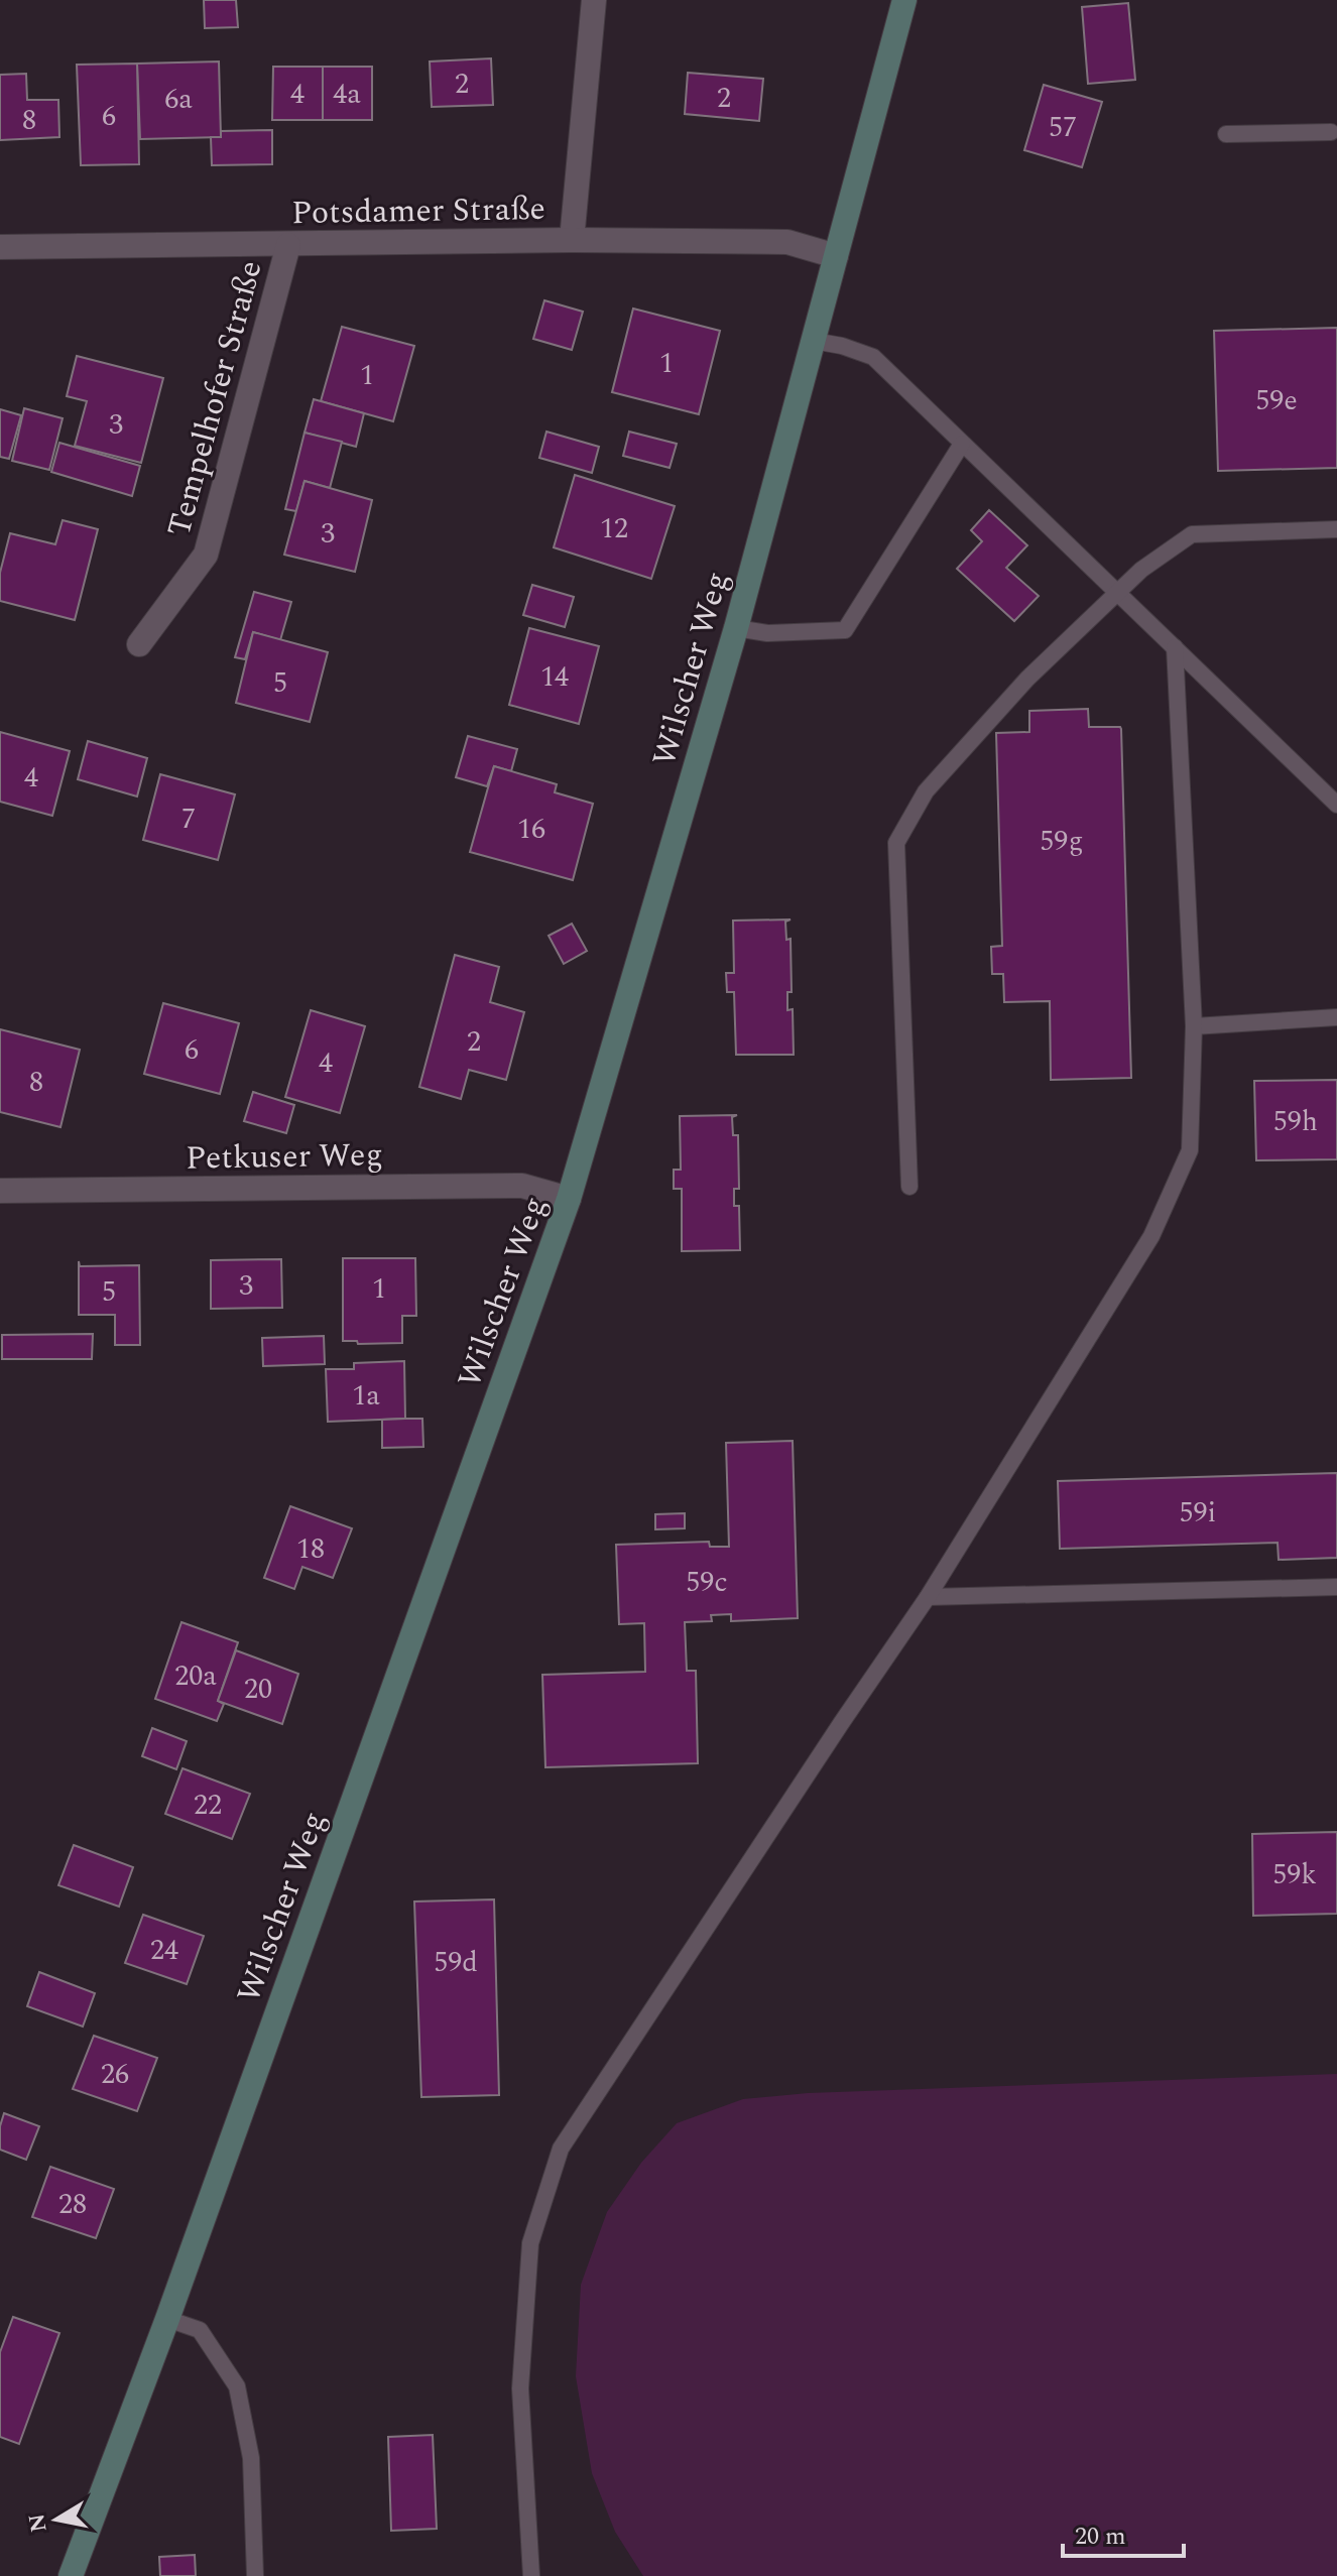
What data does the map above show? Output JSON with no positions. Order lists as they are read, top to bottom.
{
  "streets": {
    "street": [
      "Potsdamer Straße",
      "Tempelhofer Straße",
      "Wilscher Weg",
      "Petkuser Weg"
    ]
  },
  "crossings": [
    ["Potsdamer Straße", "Tempelhofer Straße"],
    ["Potsdamer Straße", "Wilscher Weg"],
    ["Wilscher Weg", "Petkuser Weg"]
  ],
  "house_numbers": [
    "2",
    "4",
    "4a",
    "2",
    "6a",
    "6",
    "8",
    "57",
    "1",
    "1",
    "59e",
    "3",
    "12",
    "3",
    "14",
    "5",
    "4",
    "7",
    "16",
    "59g",
    "2",
    "6",
    "4",
    "8",
    "59h",
    "3",
    "1",
    "5",
    "1a",
    "59i",
    "18",
    "59c",
    "20a",
    "20",
    "22",
    "59k",
    "24",
    "59d",
    "26",
    "28"
  ],
  "scale_bar": "20 m",
  "north": "left"
}
